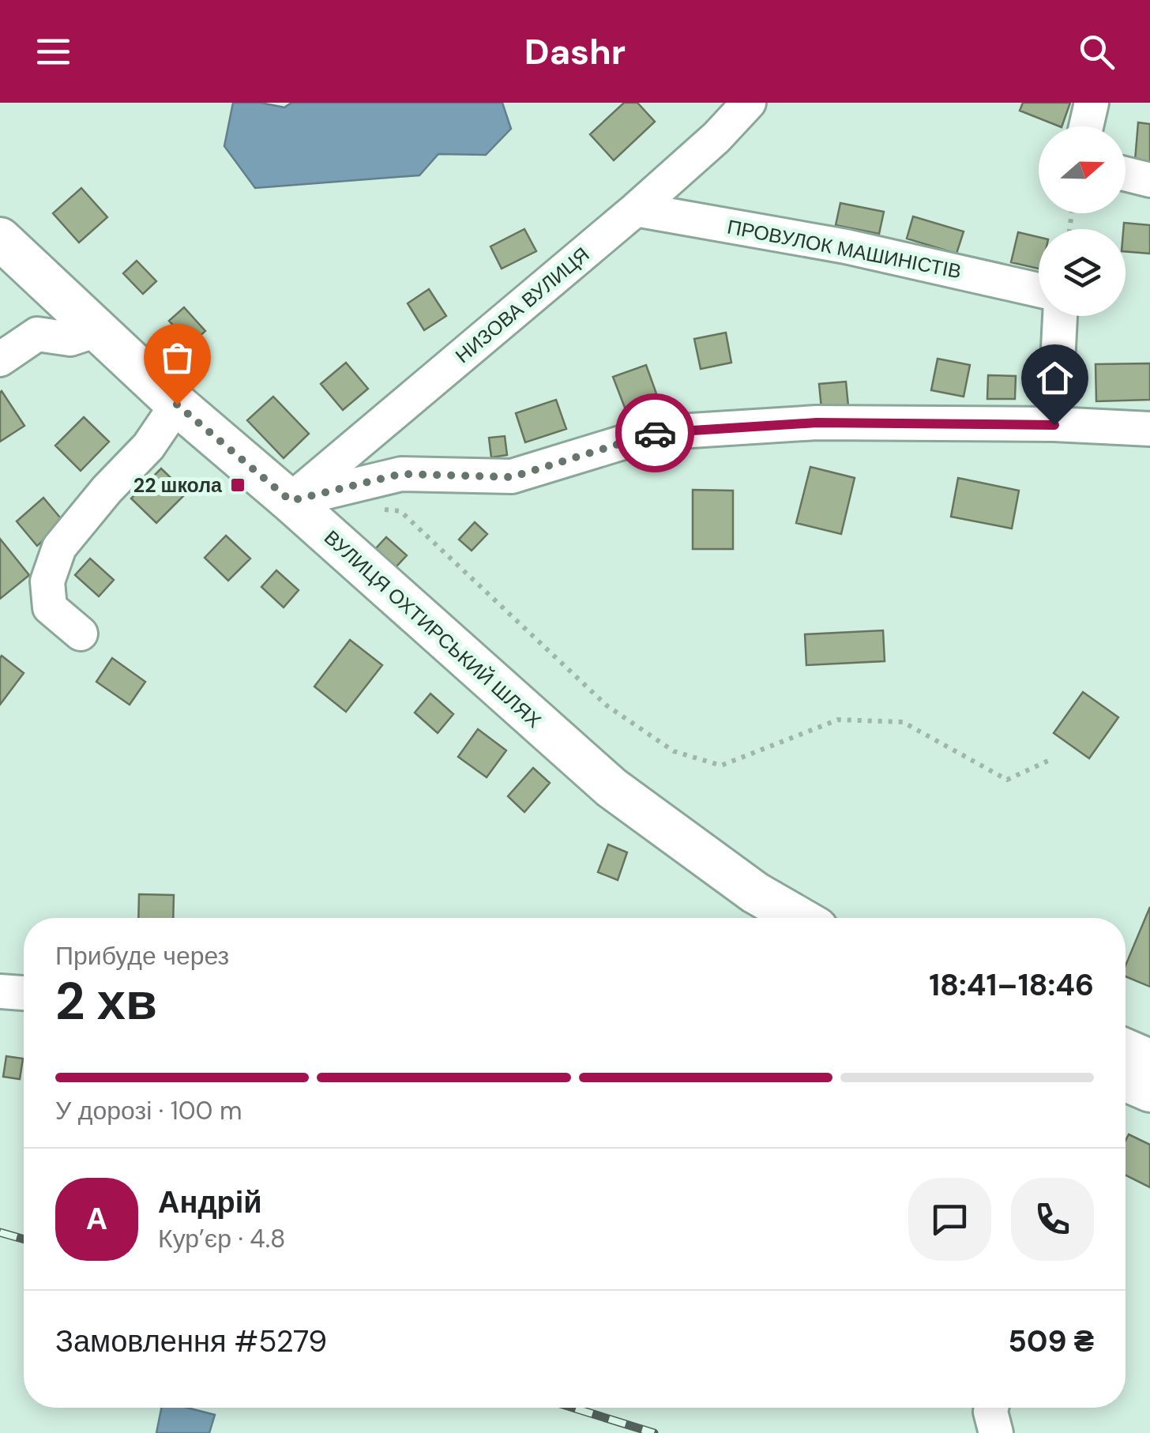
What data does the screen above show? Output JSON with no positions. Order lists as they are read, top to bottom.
{
  "streets": {
    "main road": ["ВУЛИЦЯ ОХТИРСЬКИЙ ШЛЯХ"],
    "street": ["ПРОВУЛОК МАШИНІСТІВ", "НИЗОВА ВУЛИЦЯ"]
  },
  "crossings": [
    ["ПРОВУЛОК МАШИНІСТІВ", "НИЗОВА ВУЛИЦЯ"],
    ["НИЗОВА ВУЛИЦЯ", "ВУЛИЦЯ ОХТИРСЬКИЙ ШЛЯХ"]
  ],
  "places": {
    "transit": ["22 школа"]
  },
  "north": "right",
  "page": {
    "header": "Dashr",
    "heading": ["2 хв", "Прибуде через", "18:41–18:46"],
    "panel": [
      "Андрій",
      "Кур’єр · 4.8",
      "Замовлення #5279",
      "509 ₴"
    ],
    "bar": "У дорозі · 100 m",
    "round": "А"
  }
}
